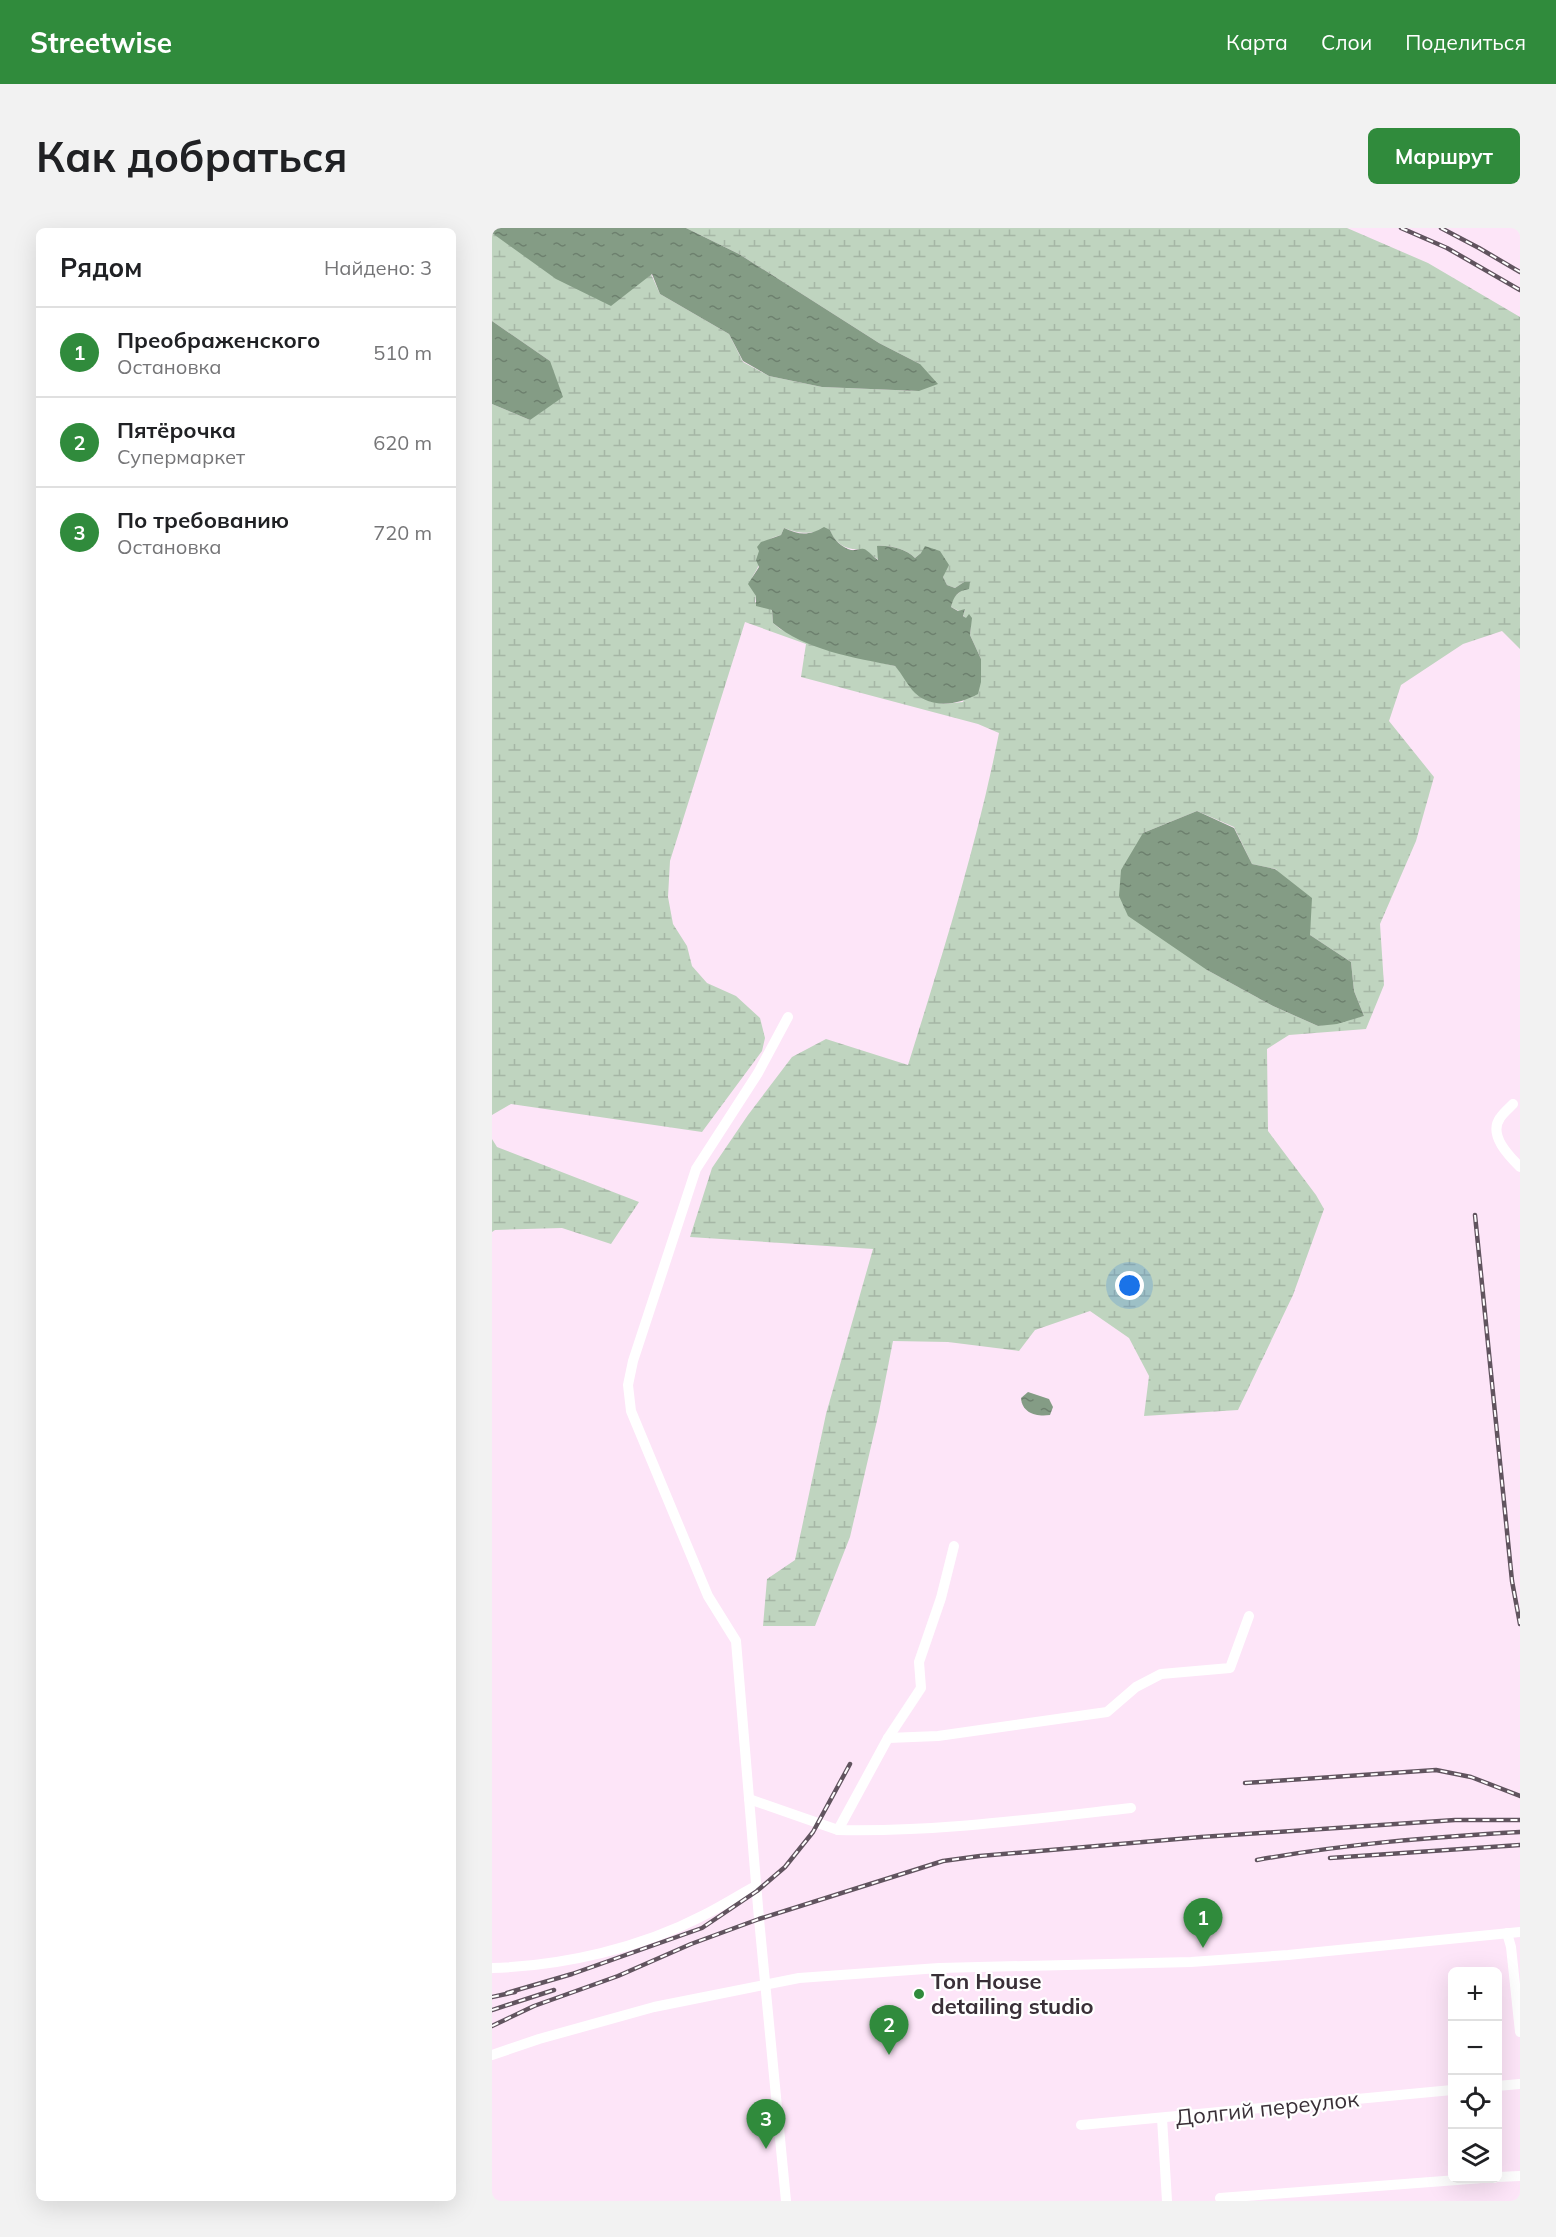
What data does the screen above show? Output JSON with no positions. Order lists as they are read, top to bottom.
{
  "streets": {
    "street": ["Долгий переулок"]
  },
  "places": ["Ton House detailing studio"],
  "page": {
    "header": "Streetwise",
    "nav": ["Карта", "Слои", "Поделиться"],
    "buttons": "Маршрут",
    "title": "Как добраться",
    "heading": ["Рядом", "Найдено: 3"],
    "list": [
      {
        "mark": "1",
        "name": "Преображенского",
        "note": "Остановка",
        "value": "510 m"
      },
      {
        "mark": "2",
        "name": "Пятёрочка",
        "note": "Супермаркет",
        "value": "620 m"
      },
      {
        "mark": "3",
        "name": "По требованию",
        "note": "Остановка",
        "value": "720 m"
      }
    ],
    "pins": ["1", "2", "3"],
    "map_buttons": ["+", "−"]
  }
}
